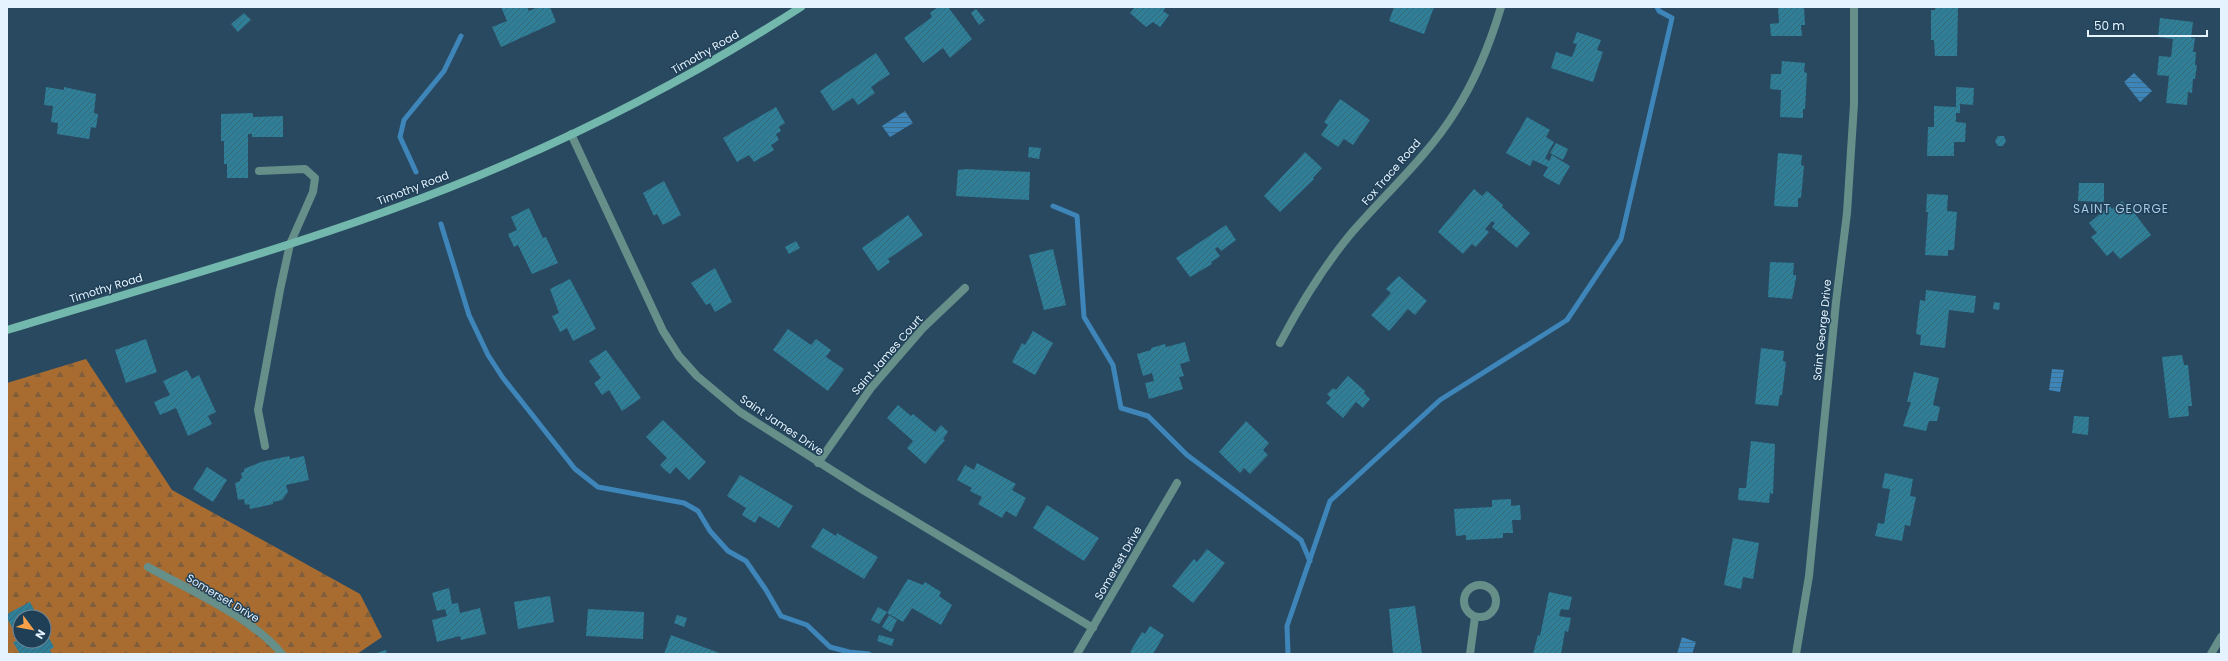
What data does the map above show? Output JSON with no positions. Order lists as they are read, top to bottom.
{
  "streets": {
    "main road": ["Timothy Road"],
    "street": [
      "Fox Trace Road",
      "Saint George Drive",
      "Saint James Court",
      "Saint James Drive",
      "Somerset Drive"
    ]
  },
  "crossings": [
    ["Timothy Road", "Saint James Drive"],
    ["Saint James Court", "Saint James Drive"],
    ["Saint James Drive", "Somerset Drive"]
  ],
  "districts": ["SAINT GEORGE"],
  "scale_bar": "50 m",
  "north": "bottom right"
}
